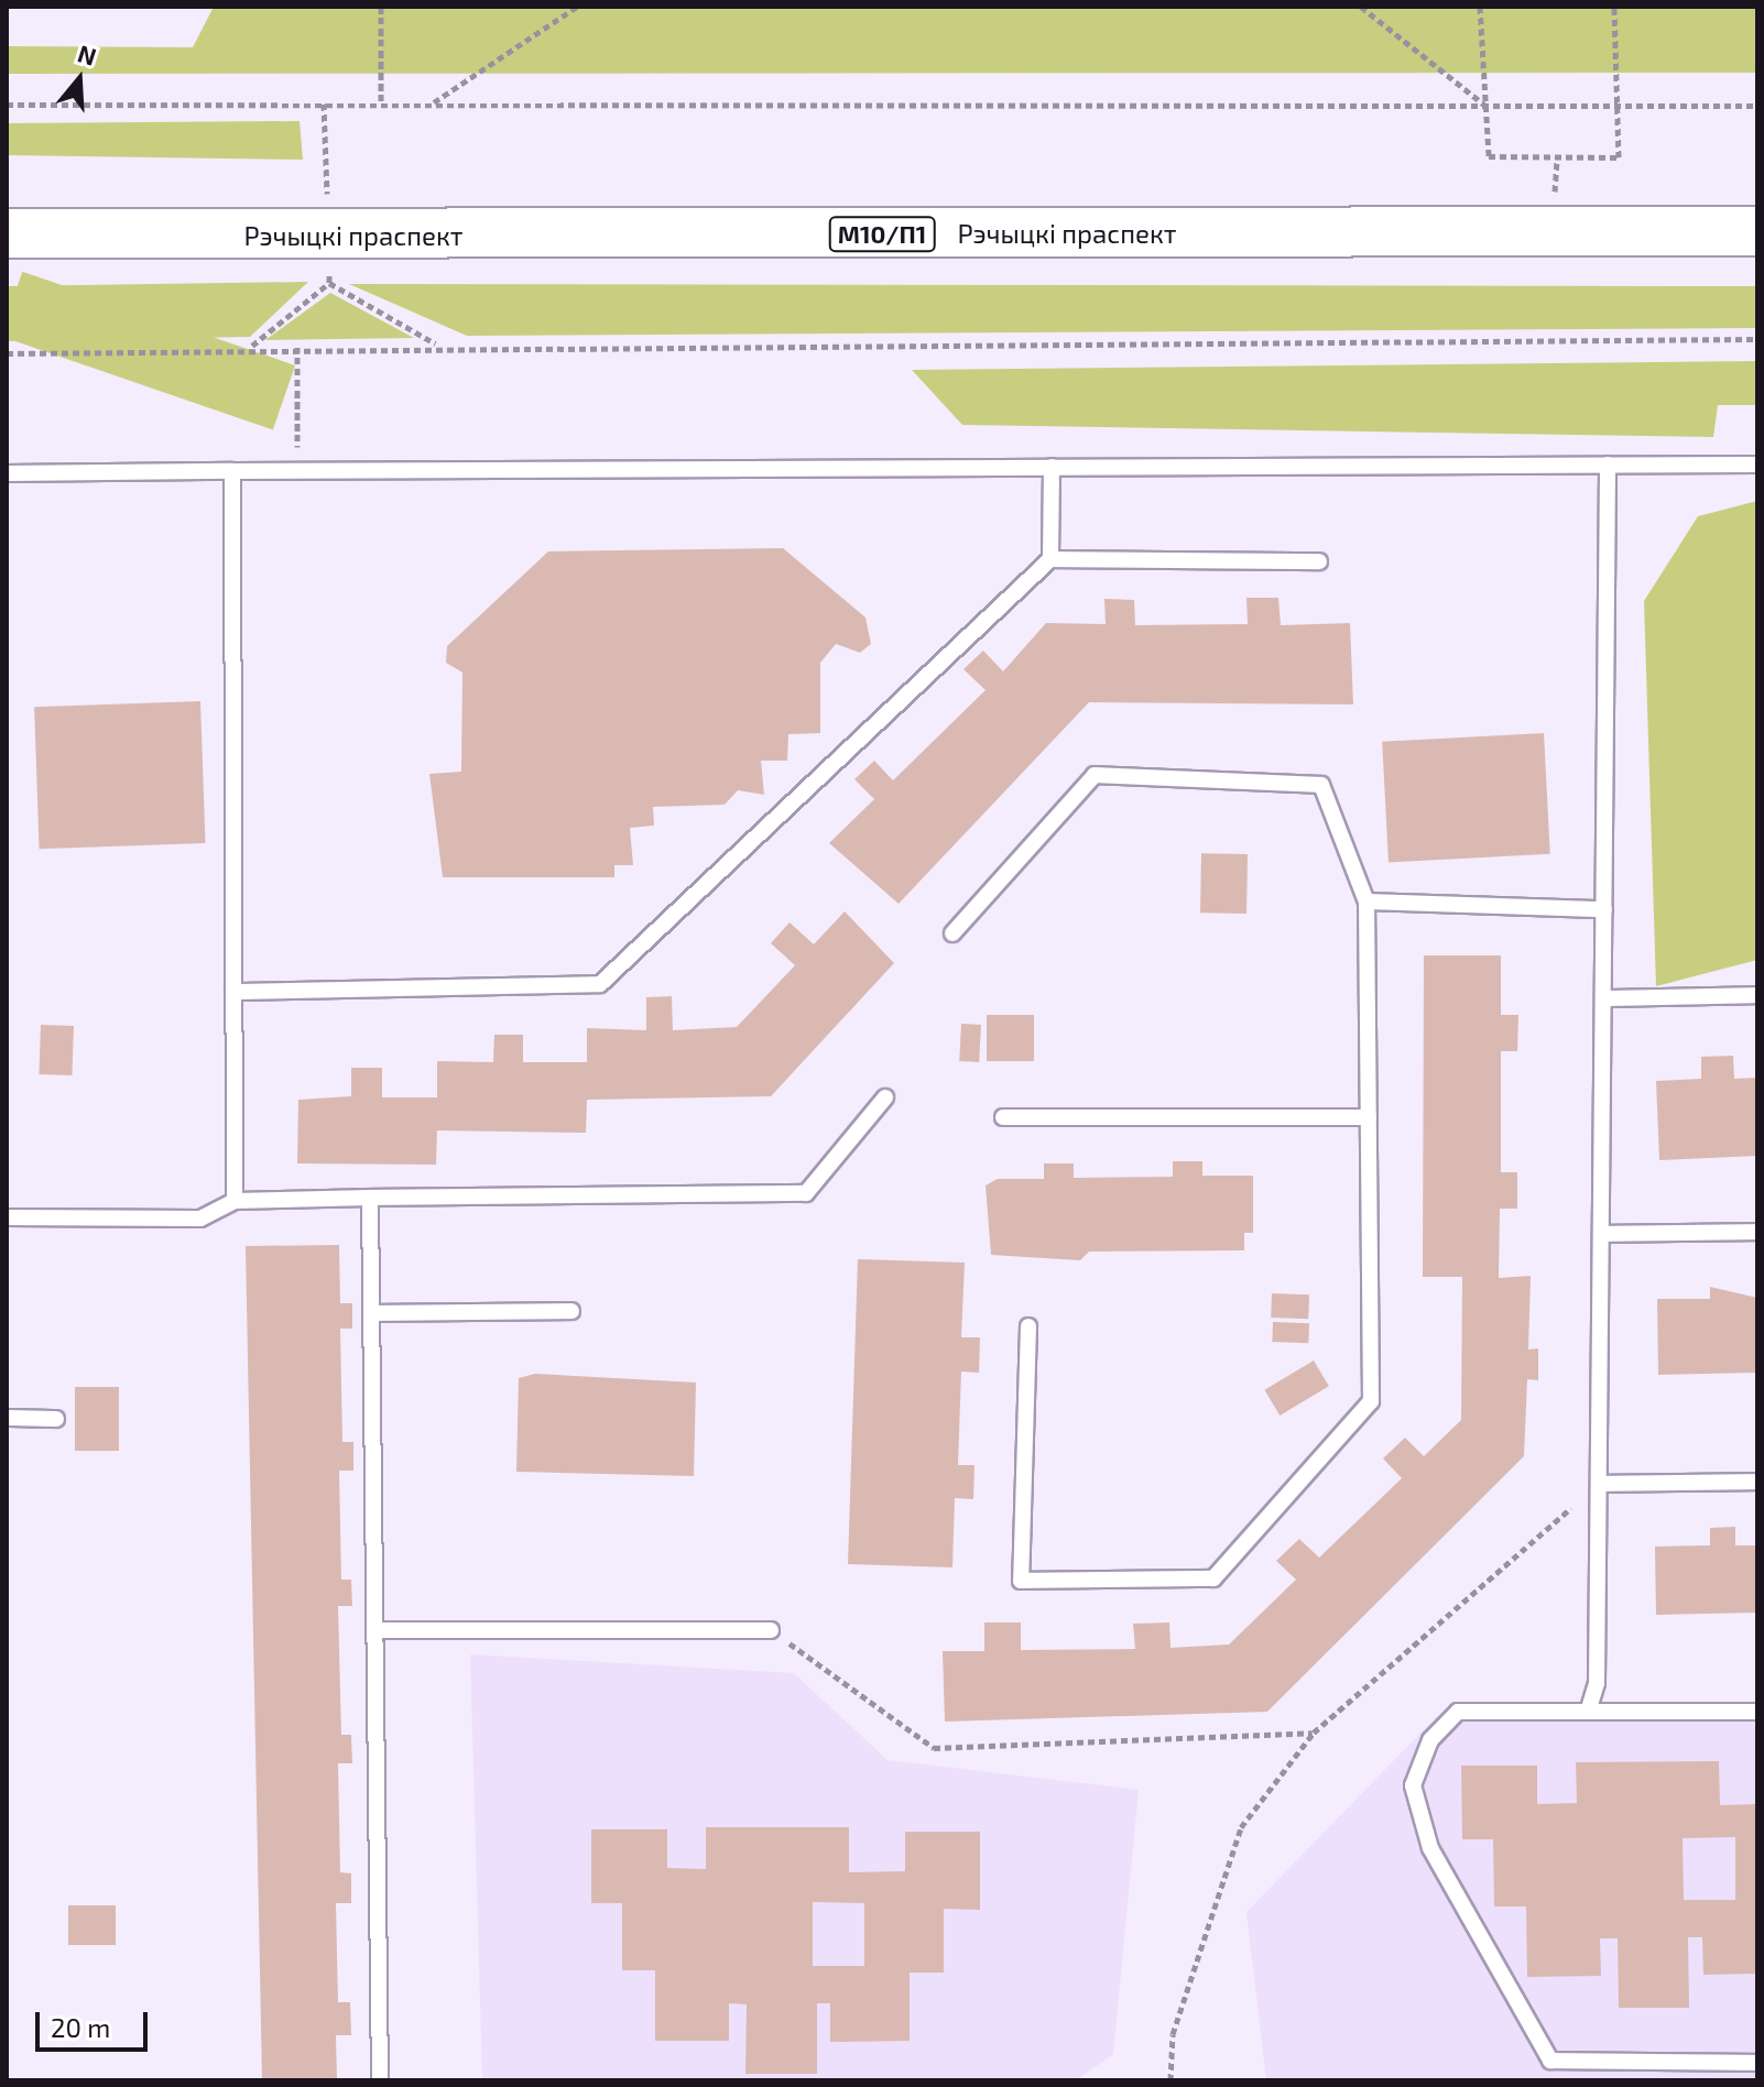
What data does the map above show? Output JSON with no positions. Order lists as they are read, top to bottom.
{
  "streets": {
    "main road": ["Рэчыцкі праспект", "М10/П1"]
  },
  "scale_bar": "20 m",
  "north": "top"
}
